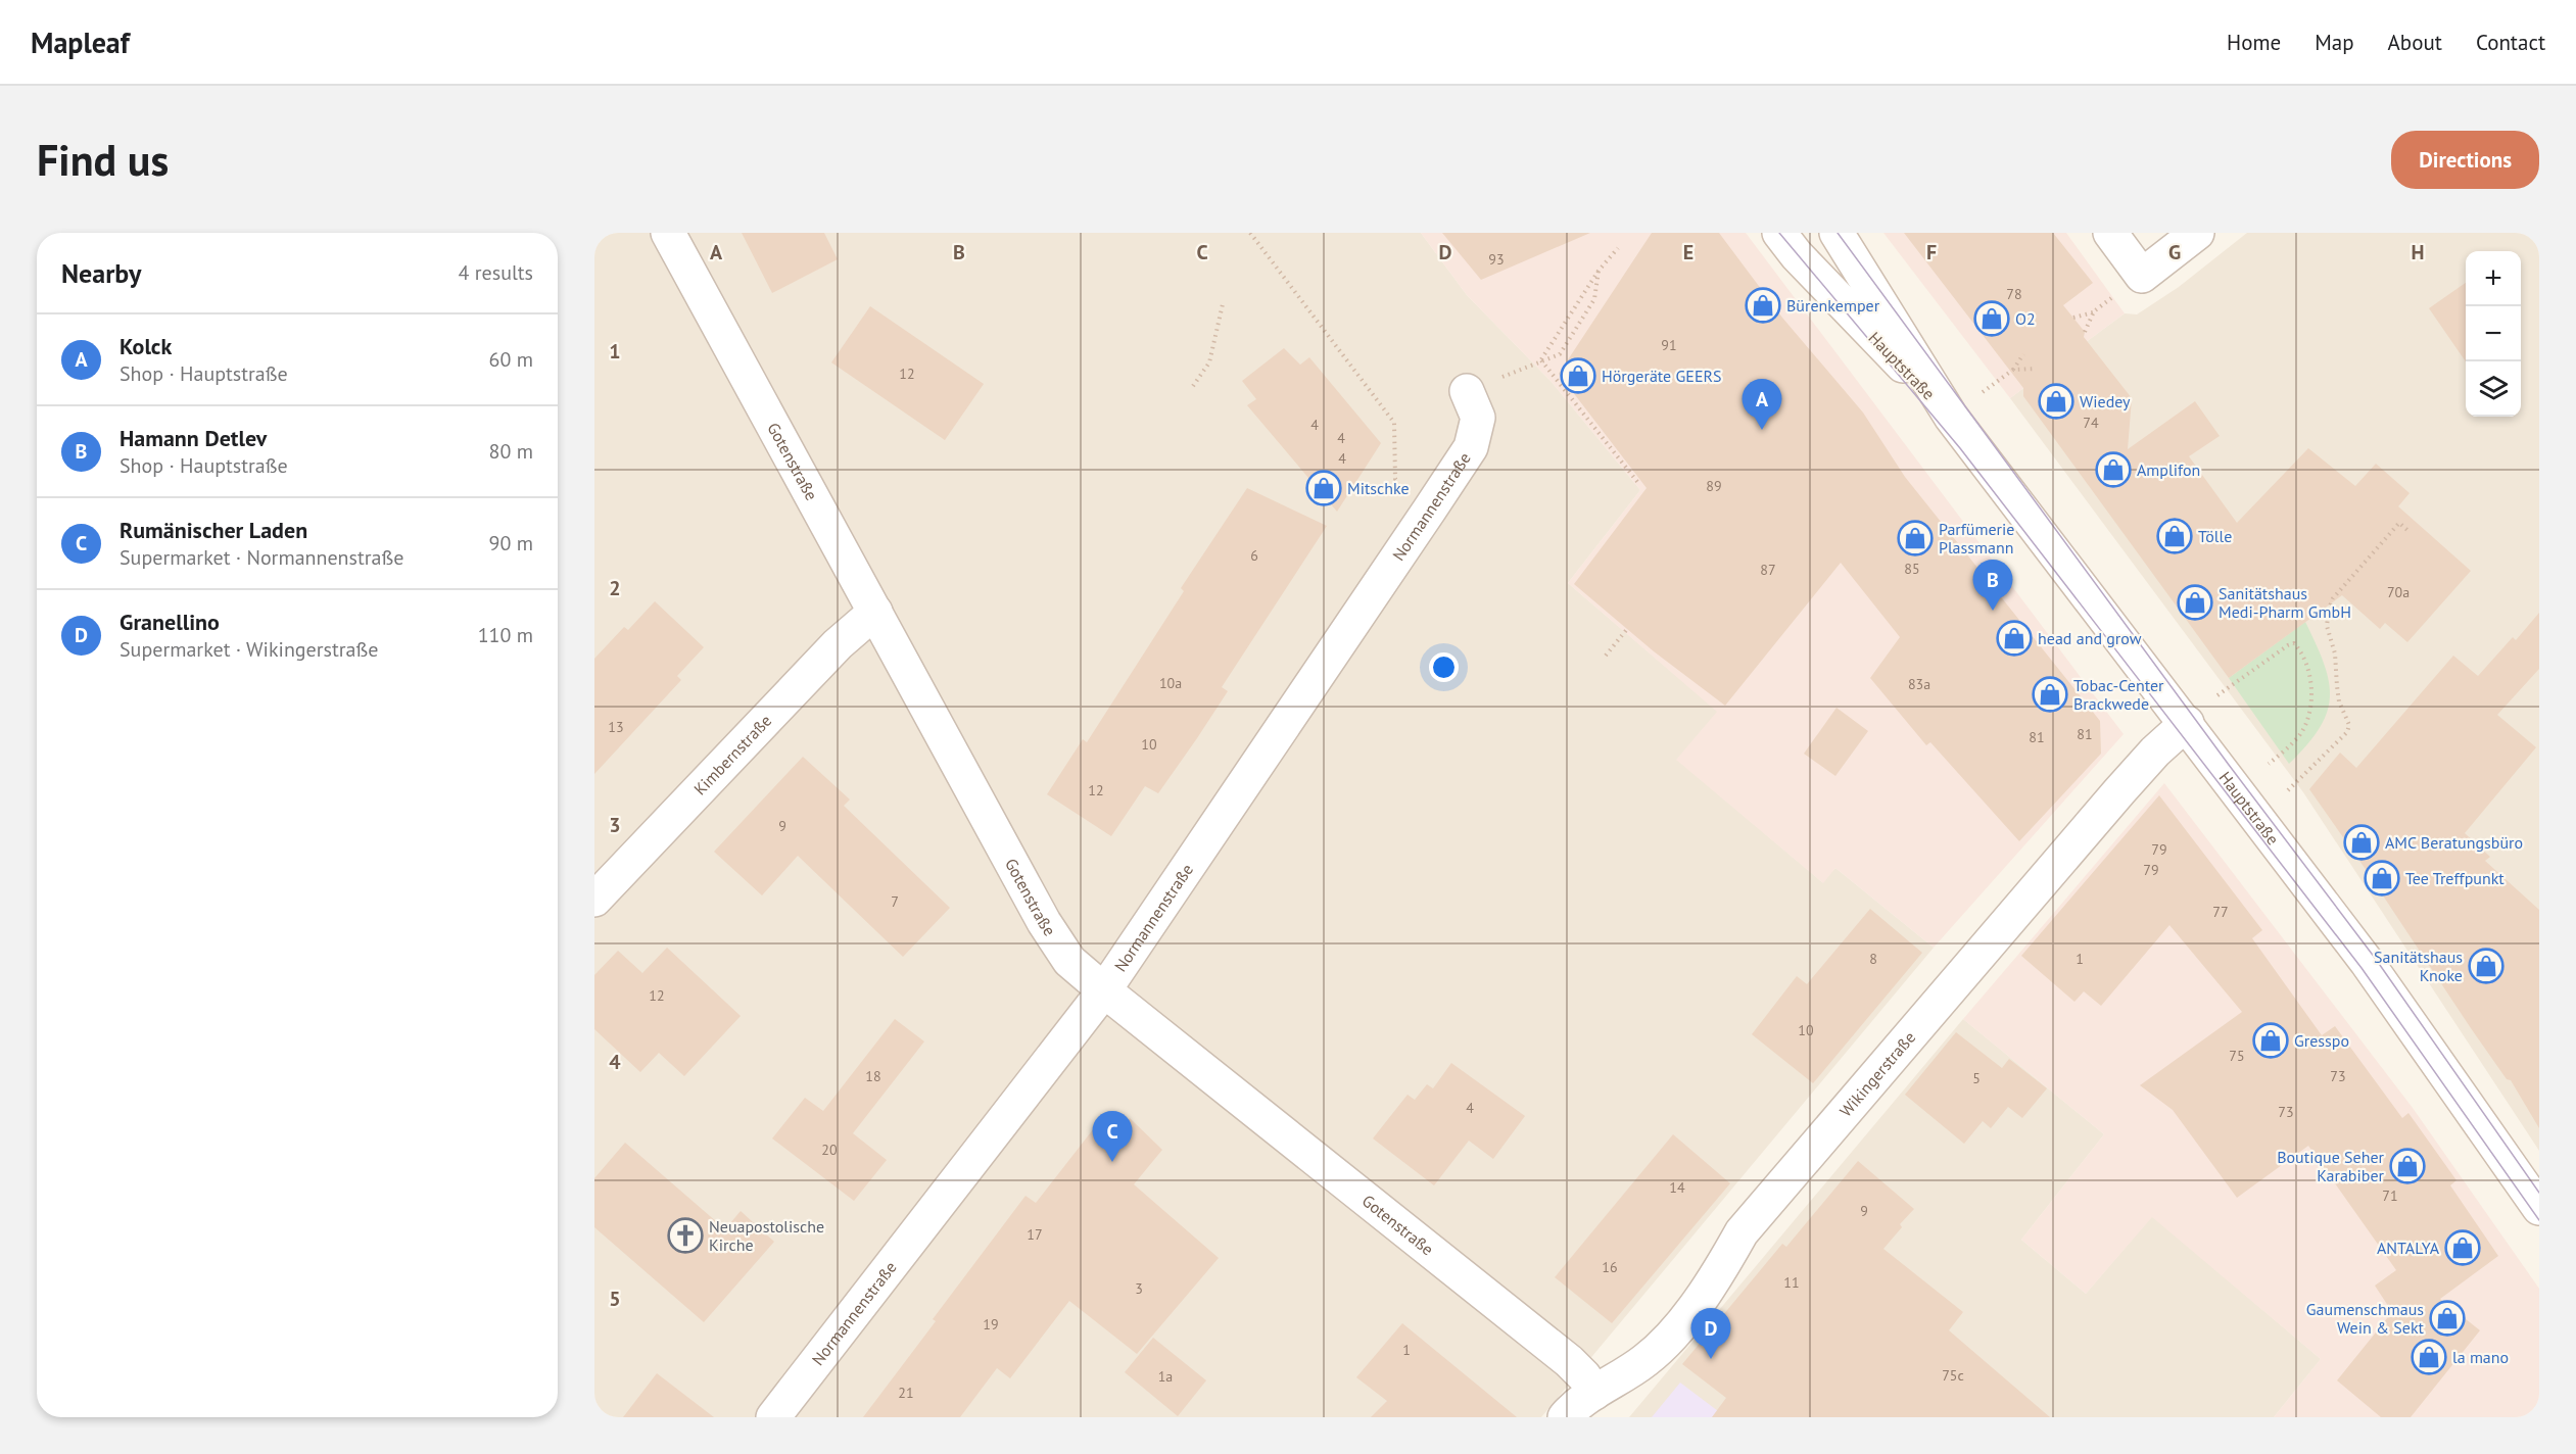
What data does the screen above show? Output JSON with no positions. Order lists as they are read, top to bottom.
{
  "streets": {
    "street": [
      "Hauptstraße",
      "Gotenstraße",
      "Normannenstraße",
      "Kimbernstraße",
      "Wikingerstraße"
    ]
  },
  "crossings": [
    ["Hauptstraße", "Wikingerstraße"],
    ["Gotenstraße", "Normannenstraße"],
    ["Gotenstraße", "Kimbernstraße"],
    ["Gotenstraße", "Wikingerstraße"]
  ],
  "places": {
    "shop": [
      "Bürenkemper",
      "O2",
      "Hörgeräte GEERS",
      "Wiedey",
      "Amplifon",
      "Mitschke",
      "Tölle",
      "Parfümerie Plassmann",
      "Sanitätshaus Medi-Pharm GmbH",
      "head and grow",
      "Tobac-Center Brackwede",
      "AMC Beratungsbüro",
      "Tee Treffpunkt",
      "Sanitätshaus Knoke",
      "Gresspo",
      "Boutique Seher Karabiber",
      "ANTALYA",
      "Gaumenschmaus Wein & Sekt",
      "la mano"
    ],
    "church": ["Neuapostolische Kirche"]
  },
  "house_numbers": [
    "93",
    "78",
    "91",
    "12",
    "74",
    "4",
    "4",
    "4",
    "89",
    "6",
    "85",
    "87",
    "70a",
    "10a",
    "83a",
    "13",
    "81",
    "81",
    "10",
    "12",
    "9",
    "79",
    "79",
    "7",
    "77",
    "8",
    "1",
    "12",
    "10",
    "75",
    "18",
    "73",
    "5",
    "4",
    "73",
    "20",
    "14",
    "71",
    "9",
    "17",
    "16",
    "11",
    "3",
    "19",
    "1",
    "75c",
    "1a",
    "21"
  ],
  "page": {
    "header": "Mapleaf",
    "nav": [
      "Home",
      "Map",
      "About",
      "Contact"
    ],
    "buttons": "Directions",
    "title": "Find us",
    "heading": ["Nearby", "4 results"],
    "map_buttons": ["+", "−"],
    "list": [
      {
        "mark": "A",
        "name": "Kolck",
        "note": "Shop · Hauptstraße",
        "value": "60 m"
      },
      {
        "mark": "B",
        "name": "Hamann Detlev",
        "note": "Shop · Hauptstraße",
        "value": "80 m"
      },
      {
        "mark": "C",
        "name": "Rumänischer Laden",
        "note": "Supermarket · Normannenstraße",
        "value": "90 m"
      },
      {
        "mark": "D",
        "name": "Granellino",
        "note": "Supermarket · Wikingerstraße",
        "value": "110 m"
      }
    ],
    "pins": [
      "A",
      "B",
      "C",
      "D"
    ]
  },
  "grid": {
    "columns": [
      "A",
      "B",
      "C",
      "D",
      "E",
      "F",
      "G",
      "H"
    ],
    "rows": [
      "1",
      "2",
      "3",
      "4",
      "5"
    ]
  }
}
